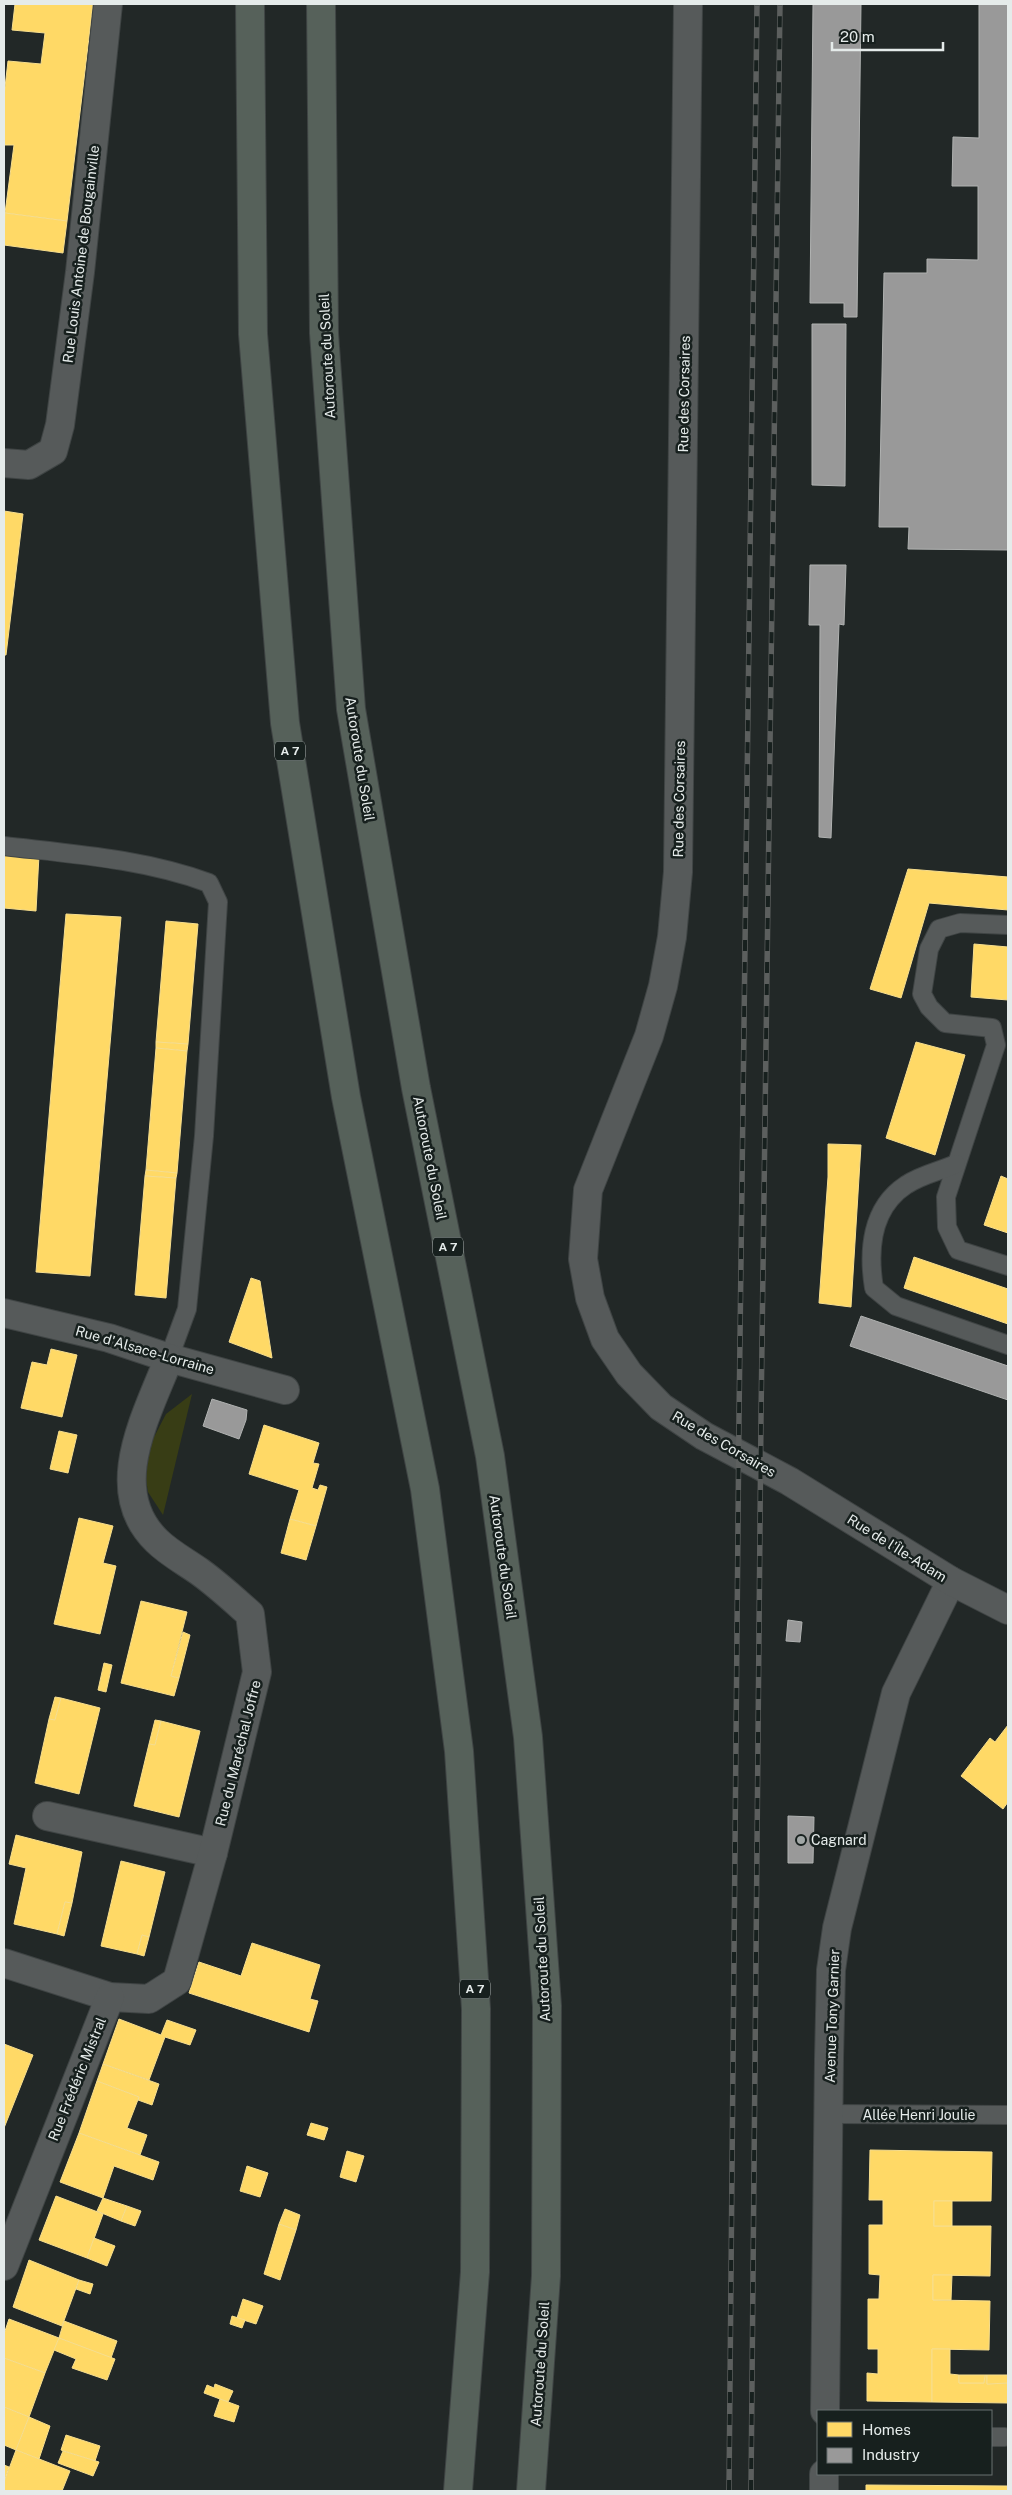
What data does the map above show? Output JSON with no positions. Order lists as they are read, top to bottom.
{
  "streets": {
    "highway": ["Autoroute du Soleil", "A 7"],
    "street": [
      "Rue Louis Antoine de Bougainville",
      "Rue des Corsaires",
      "Rue d'Alsace-Lorraine",
      "Rue de l'Île-Adam",
      "Rue du Maréchal Joffre",
      "Avenue Tony Garnier",
      "Rue Frédéric Mistral"
    ],
    "lane": ["Allée Henri Joulie"]
  },
  "crossings": [
    ["Rue des Corsaires", "Rue de l'Île-Adam"],
    ["Rue d'Alsace-Lorraine", "Rue du Maréchal Joffre"],
    ["Rue de l'Île-Adam", "Avenue Tony Garnier"],
    ["Rue du Maréchal Joffre", "Rue Frédéric Mistral"],
    ["Avenue Tony Garnier", "Allée Henri Joulie"]
  ],
  "places": ["Cagnard"],
  "legend": ["Homes", "Industry"],
  "scale_bar": "20 m"
}
